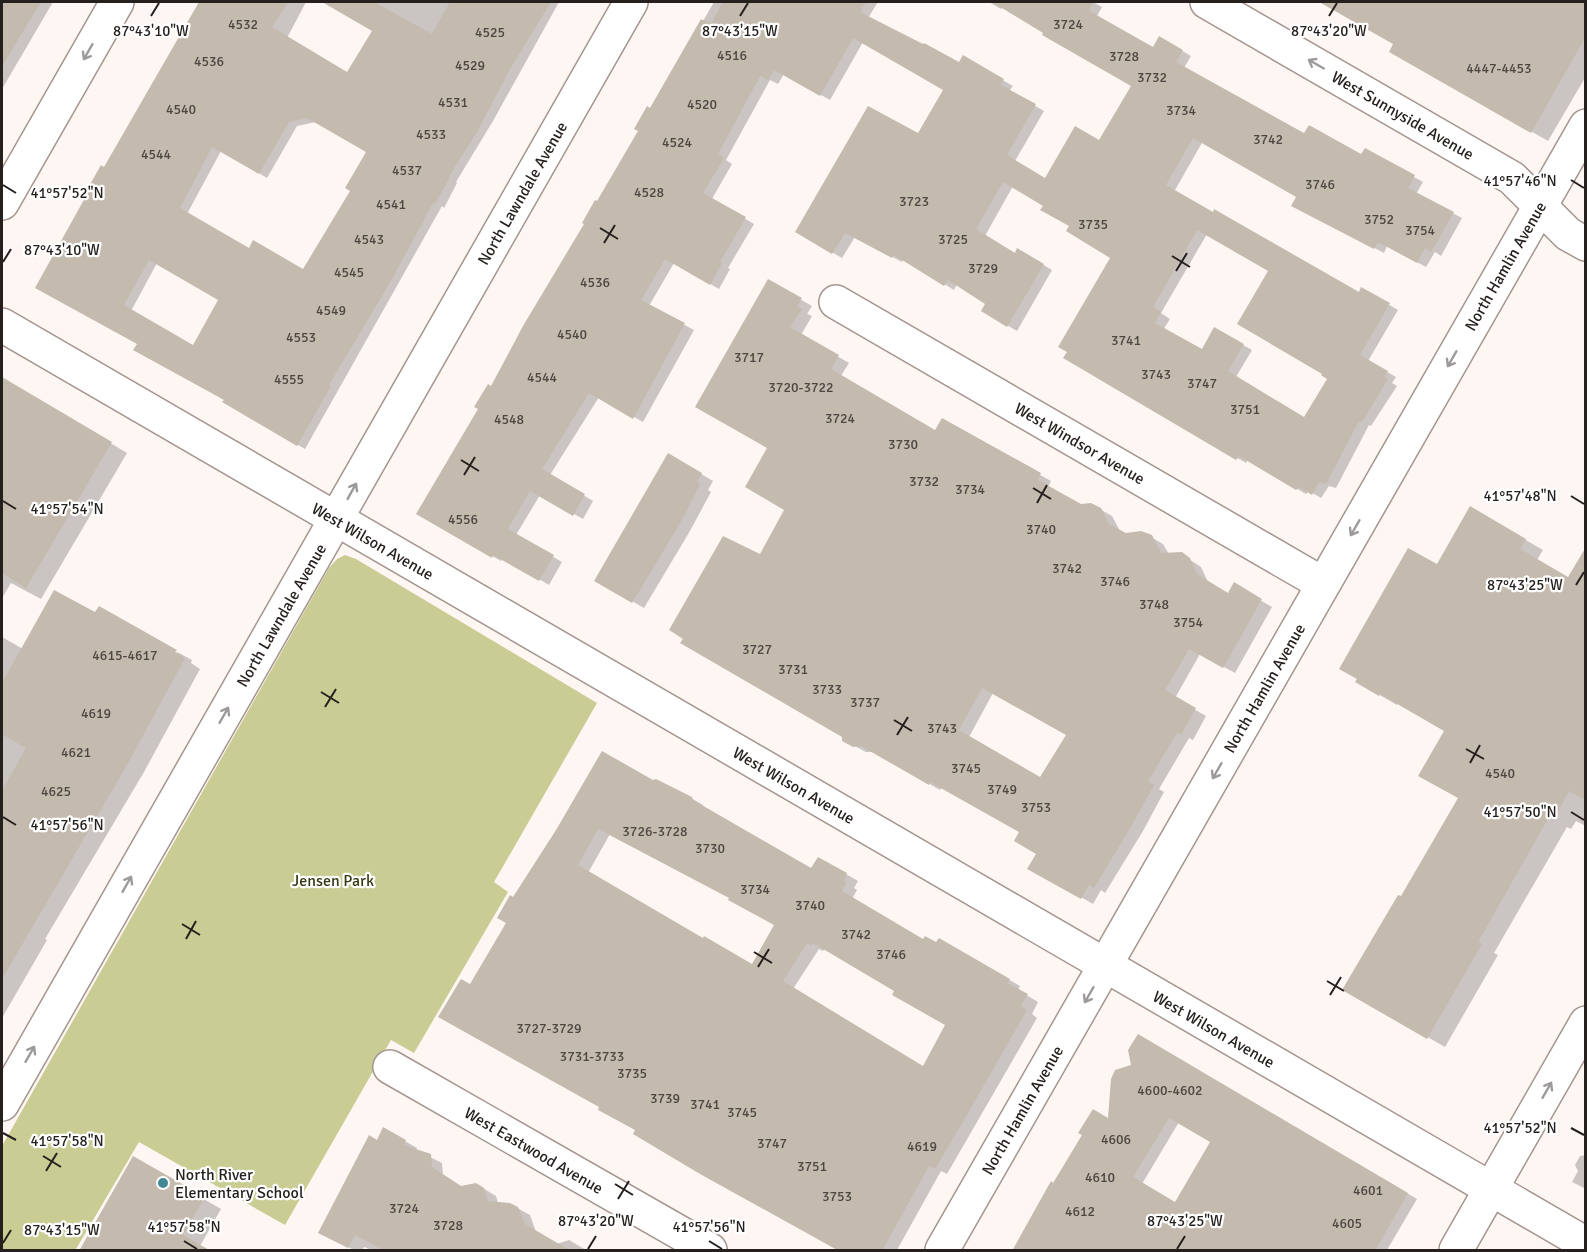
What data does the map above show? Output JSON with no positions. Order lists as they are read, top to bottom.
{
  "streets": {
    "street": [
      "West Sunnyside Avenue",
      "North Lawndale Avenue",
      "North Hamlin Avenue",
      "West Windsor Avenue",
      "West Wilson Avenue",
      "West Eastwood Avenue"
    ]
  },
  "crossings": [
    ["West Sunnyside Avenue", "North Hamlin Avenue"],
    ["North Lawndale Avenue", "West Wilson Avenue"],
    ["North Hamlin Avenue", "West Windsor Avenue"],
    ["North Hamlin Avenue", "West Wilson Avenue"]
  ],
  "one_way": ["West Sunnyside Avenue", "North Lawndale Avenue", "North Hamlin Avenue"],
  "parks": ["Jensen Park"],
  "places": ["North River Elementary School"],
  "house_numbers": [
    "4532",
    "3724",
    "4525",
    "4516",
    "3728",
    "4536",
    "4529",
    "4447-4453",
    "3732",
    "4531",
    "4520",
    "4540",
    "3734",
    "4533",
    "3742",
    "4524",
    "4544",
    "4537",
    "3746",
    "4528",
    "3723",
    "4541",
    "3752",
    "3735",
    "3754",
    "4543",
    "3725",
    "3729",
    "4545",
    "4536",
    "4549",
    "4540",
    "4553",
    "3741",
    "3717",
    "3743",
    "4544",
    "4555",
    "3747",
    "3720-3722",
    "3751",
    "3724",
    "4548",
    "3730",
    "3732",
    "3734",
    "4556",
    "3740",
    "3742",
    "3746",
    "3748",
    "3754",
    "3727",
    "4615-4617",
    "3731",
    "3733",
    "3737",
    "4619",
    "3743",
    "4621",
    "3745",
    "4540",
    "3749",
    "4625",
    "3753",
    "3726-3728",
    "3730",
    "3734",
    "3740",
    "3742",
    "3746",
    "3727-3729",
    "3731-3733",
    "3735",
    "4600-4602",
    "3739",
    "3741",
    "3745",
    "4606",
    "3747",
    "4619",
    "3751",
    "4610",
    "4601",
    "3753",
    "3724",
    "4612",
    "4605",
    "3728"
  ],
  "coordinates": [
    "87°43'15\"W",
    "87°43'20\"W",
    "87°43'10\"W",
    "41°57'46\"N",
    "41°57'52\"N",
    "41°57'48\"N",
    "41°57'54\"N",
    "87°43'25\"W",
    "41°57'50\"N",
    "41°57'56\"N",
    "41°57'58\"N"
  ]
}
